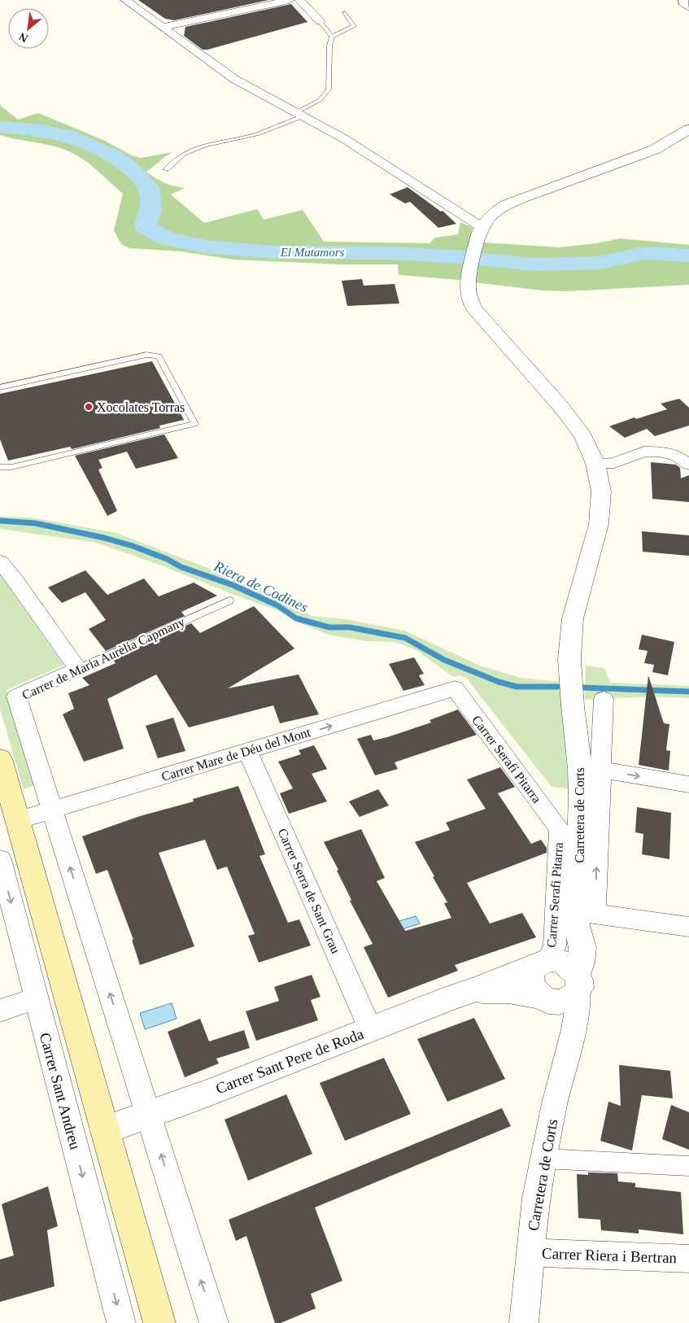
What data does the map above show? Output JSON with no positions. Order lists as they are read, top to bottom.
{
  "streets": {
    "street": [
      "Carrer de Maria Aurèlia Capmany",
      "Carrer Mare de Déu del Mont",
      "Carrer Serafí Pitarra",
      "Carretera de Corts",
      "Carrer Serra de Sant Grau",
      "Carrer Serafi Pitarra",
      "Carrer Sant Pere de Roda",
      "Carrer Sant Andreu",
      "Carrer Riera i Bertran"
    ]
  },
  "crossings": [
    ["Carrer de Maria Aurèlia Capmany", "Carrer Mare de Déu del Mont"],
    ["Carrer Mare de Déu del Mont", "Carrer Serafí Pitarra"],
    ["Carrer Mare de Déu del Mont", "Carrer Serra de Sant Grau"],
    ["Carrer Serafí Pitarra", "Carrer Serafi Pitarra"],
    ["Carretera de Corts", "Carrer Serafi Pitarra"],
    ["Carretera de Corts", "Carrer Sant Pere de Roda"],
    ["Carretera de Corts", "Carrer Riera i Bertran"],
    ["Carrer Serra de Sant Grau", "Carrer Sant Pere de Roda"],
    ["Carrer Serafi Pitarra", "Carrer Sant Pere de Roda"]
  ],
  "one_way": ["Carrer Mare de Déu del Mont"],
  "water": ["El Matamors", "Riera de Codines"],
  "places": ["Xocolates Torras"],
  "north": "bottom left"
}
